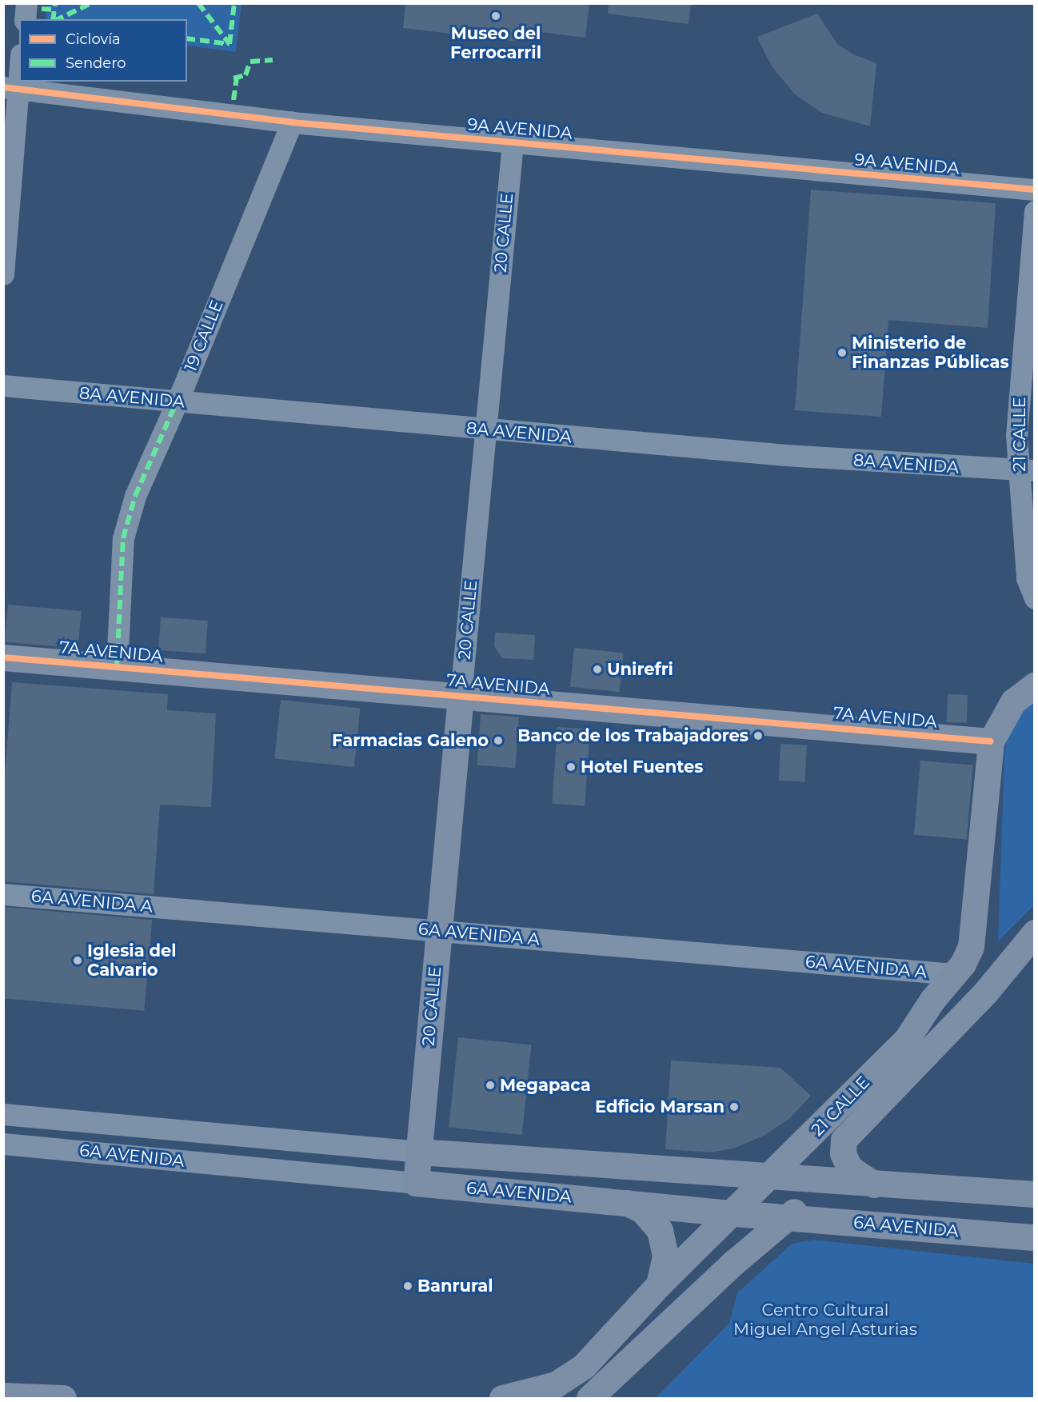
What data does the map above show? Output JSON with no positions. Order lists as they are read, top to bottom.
{
  "streets": {
    "main road": [
      "20 CALLE",
      "21 CALLE",
      "7A AVENIDA",
      "6A AVENIDA"
    ],
    "street": [
      "9A AVENIDA",
      "19 CALLE",
      "8A AVENIDA",
      "6A AVENIDA A"
    ]
  },
  "crossings": [
    ["9A AVENIDA", "20 CALLE"],
    ["9A AVENIDA", "19 CALLE"],
    ["20 CALLE", "8A AVENIDA"],
    ["20 CALLE", "7A AVENIDA"],
    ["20 CALLE", "6A AVENIDA A"],
    ["20 CALLE", "6A AVENIDA"],
    ["19 CALLE", "8A AVENIDA"],
    ["19 CALLE", "7A AVENIDA"],
    ["8A AVENIDA", "21 CALLE"],
    ["21 CALLE", "7A AVENIDA"],
    ["21 CALLE", "6A AVENIDA A"],
    ["21 CALLE", "6A AVENIDA"]
  ],
  "parks": ["Centro Cultural Miguel Angel Asturias"],
  "places": [
    "Museo del Ferrocarril",
    "Ministerio de Finanzas Públicas",
    "Unirefri",
    "Banco de los Trabajadores",
    "Farmacias Galeno",
    "Hotel Fuentes",
    "Iglesia del Calvario",
    "Megapaca",
    "Edficio Marsan",
    "Banrural"
  ],
  "legend": ["Ciclovía", "Sendero"]
}
